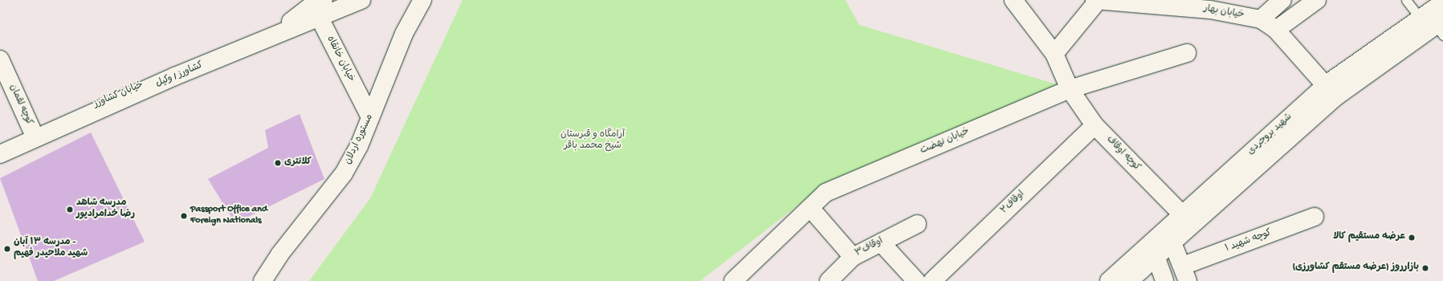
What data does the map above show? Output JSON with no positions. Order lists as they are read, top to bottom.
{
  "streets": {
    "street": [
      "خیابان بهار",
      "خیابان خانقاه",
      "کشاورز / وکیل",
      "خیابان کشاورز",
      "کوچه لقمان",
      "شهید بروجردی",
      "مستوره اردلان",
      "خیابان نهضت",
      "کوچه اوقاف",
      "اوقاف۲",
      "کوچه شهید ۱",
      "اوقاف۳"
    ]
  },
  "crossings": [
    ["خیابان بهار", "شهید بروجردی"],
    ["خیابان خانقاه", "کشاورز / وکیل"],
    ["خیابان خانقاه", "خیابان کشاورز"],
    ["خیابان خانقاه", "مستوره اردلان"],
    ["کشاورز / وکیل", "خیابان کشاورز"],
    ["خیابان کشاورز", "کوچه لقمان"],
    ["شهید بروجردی", "کوچه اوقاف"],
    ["خیابان نهضت", "کوچه اوقاف"],
    ["کوچه اوقاف", "اوقاف۲"]
  ],
  "parks": ["آرامگاه و قبرستان شیخ محمد باقر"],
  "places": [
    "کلانتری",
    "مدرسه شاهد رضا خدامرادپور",
    "Passport Office and Foreign Nationals",
    "عرضه مستقیم کالا",
    "مدرسه ۱۳ آبان - شهید ملاحیدر فهیم",
    "بازارروز (عرضه مستقم کشاورزی)"
  ]
}
